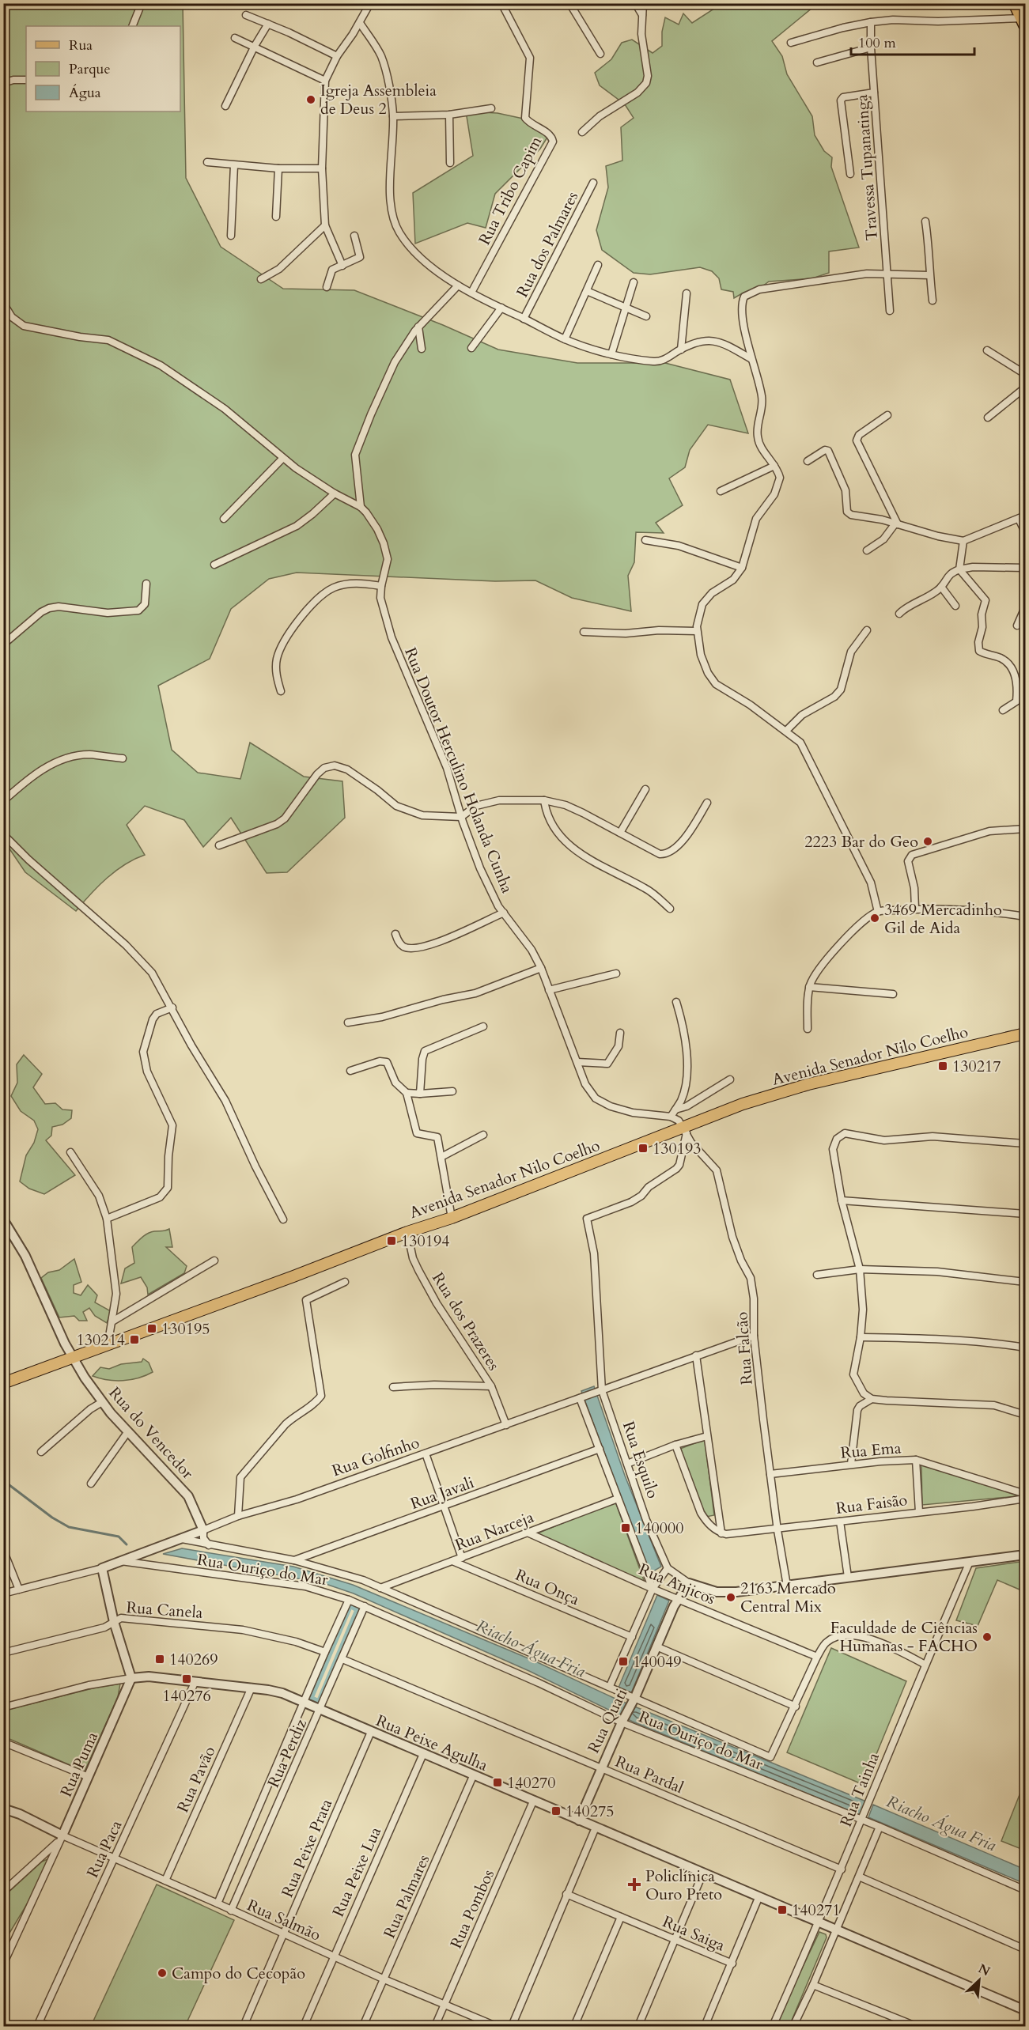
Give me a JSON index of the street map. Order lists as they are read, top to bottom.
{
  "streets": {
    "main road": ["Avenida Senador Nilo Coelho"],
    "street": [
      "Travessa Tupanatinga",
      "Rua Tribo Capim",
      "Rua dos Palmares",
      "Rua Doutor Herculino Holanda Cunha",
      "Rua dos Prazeres",
      "Rua Falcão",
      "Rua do Vencedor",
      "Rua Ema",
      "Rua Golfinho",
      "Rua Esquilo",
      "Rua Javali",
      "Rua Faisão",
      "Rua Narceja",
      "Rua Ouriço do Mar",
      "Rua Anjicos",
      "Rua Onça",
      "Rua Canela",
      "Rua Quati",
      "Rua Peixe Agulha",
      "Rua Perdiz",
      "Rua Puma",
      "Rua Pardal",
      "Rua Pavão",
      "Rua Tainha",
      "Rua Peixe Prata",
      "Rua Paca",
      "Rua Peixe Lua",
      "Rua Palmares",
      "Rua Pombos",
      "Rua Salmão",
      "Rua Saiga"
    ]
  },
  "crossings": [
    ["Avenida Senador Nilo Coelho", "Rua dos Prazeres"],
    ["Avenida Senador Nilo Coelho", "Rua Falcão"],
    ["Avenida Senador Nilo Coelho", "Rua do Vencedor"],
    ["Avenida Senador Nilo Coelho", "Rua Esquilo"],
    ["Rua dos Prazeres", "Rua Golfinho"],
    ["Rua Falcão", "Rua Ema"],
    ["Rua Falcão", "Rua Golfinho"],
    ["Rua Falcão", "Rua Esquilo"],
    ["Rua Falcão", "Rua Faisão"],
    ["Rua do Vencedor", "Rua Golfinho"],
    ["Rua do Vencedor", "Rua Ouriço do Mar"],
    ["Rua Golfinho", "Rua Esquilo"],
    ["Rua Golfinho", "Rua Ouriço do Mar"],
    ["Rua Esquilo", "Rua Quati"],
    ["Rua Javali", "Rua Ouriço do Mar"],
    ["Rua Narceja", "Rua Ouriço do Mar"],
    ["Rua Narceja", "Rua Anjicos"],
    ["Rua Narceja", "Rua Onça"],
    ["Rua Ouriço do Mar", "Rua Quati"],
    ["Rua Ouriço do Mar", "Rua Perdiz"],
    ["Rua Ouriço do Mar", "Rua Tainha"],
    ["Rua Anjicos", "Rua Quati"],
    ["Rua Onça", "Rua Quati"],
    ["Rua Canela", "Rua Perdiz"],
    ["Rua Quati", "Rua Peixe Agulha"],
    ["Rua Quati", "Rua Pardal"],
    ["Rua Peixe Agulha", "Rua Perdiz"],
    ["Rua Peixe Agulha", "Rua Puma"],
    ["Rua Peixe Agulha", "Rua Pavão"],
    ["Rua Peixe Agulha", "Rua Tainha"],
    ["Rua Peixe Agulha", "Rua Peixe Prata"],
    ["Rua Peixe Agulha", "Rua Paca"],
    ["Rua Peixe Agulha", "Rua Peixe Lua"],
    ["Rua Peixe Agulha", "Rua Palmares"],
    ["Rua Peixe Agulha", "Rua Pombos"],
    ["Rua Perdiz", "Rua Pardal"],
    ["Rua Perdiz", "Rua Salmão"],
    ["Rua Puma", "Rua Salmão"],
    ["Rua Pardal", "Rua Tainha"],
    ["Rua Pavão", "Rua Salmão"],
    ["Rua Peixe Prata", "Rua Salmão"],
    ["Rua Paca", "Rua Salmão"],
    ["Rua Peixe Lua", "Rua Salmão"],
    ["Rua Palmares", "Rua Salmão"],
    ["Rua Pombos", "Rua Salmão"]
  ],
  "water": ["Riacho Água Fria"],
  "places": {
    "other": [
      "Igreja Assembleia de Deus 2",
      "2223 Bar do Geo",
      "3469 Mercadinho Gil de Aida",
      "2163 Mercado Central Mix",
      "Faculdade de Ciências Humanas - FACHO",
      "Campo do Cecopão"
    ],
    "transit": [
      "130217",
      "130193",
      "130194",
      "130195",
      "130214",
      "140000",
      "140269",
      "140049",
      "140276",
      "140270",
      "140275",
      "140271"
    ],
    "health": ["Policlínica Ouro Preto"]
  },
  "legend": ["Rua", "Parque", "Água"],
  "scale_bar": "100 m",
  "north": "top right"
}
